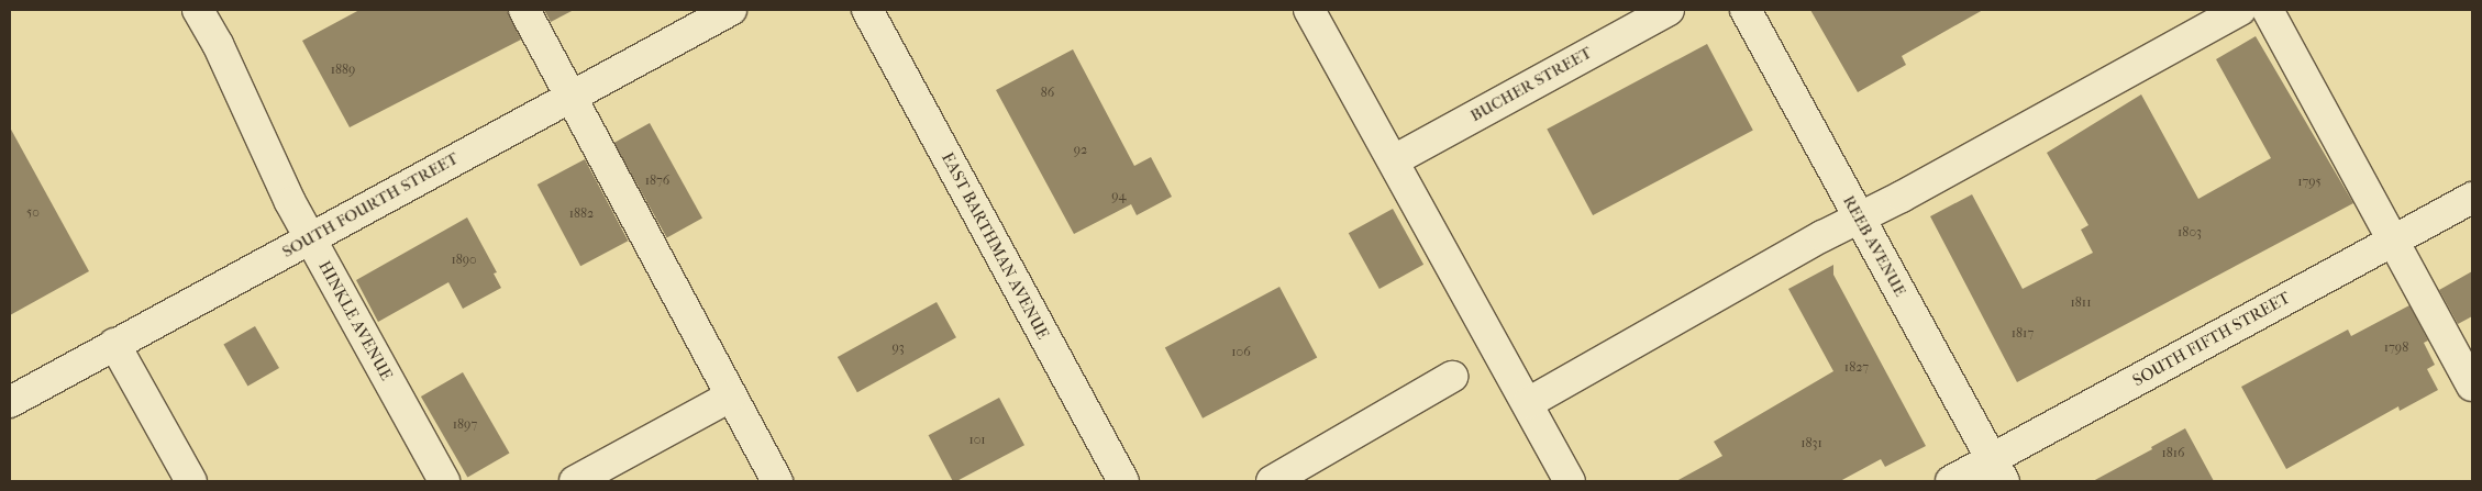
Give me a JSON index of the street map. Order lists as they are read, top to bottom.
{
  "streets": {
    "street": [
      "BUCHER STREET",
      "SOUTH FOURTH STREET",
      "EAST BARTHMAN AVENUE",
      "REEB AVENUE",
      "HINKLE AVENUE",
      "SOUTH FIFTH STREET"
    ]
  },
  "crossings": [
    ["SOUTH FOURTH STREET", "HINKLE AVENUE"],
    ["REEB AVENUE", "SOUTH FIFTH STREET"]
  ],
  "house_numbers": [
    "1889",
    "86",
    "92",
    "1876",
    "1795",
    "94",
    "50",
    "1882",
    "1803",
    "1890",
    "1811",
    "1817",
    "93",
    "1798",
    "106",
    "1827",
    "1897",
    "101",
    "1831",
    "1816"
  ]
}
